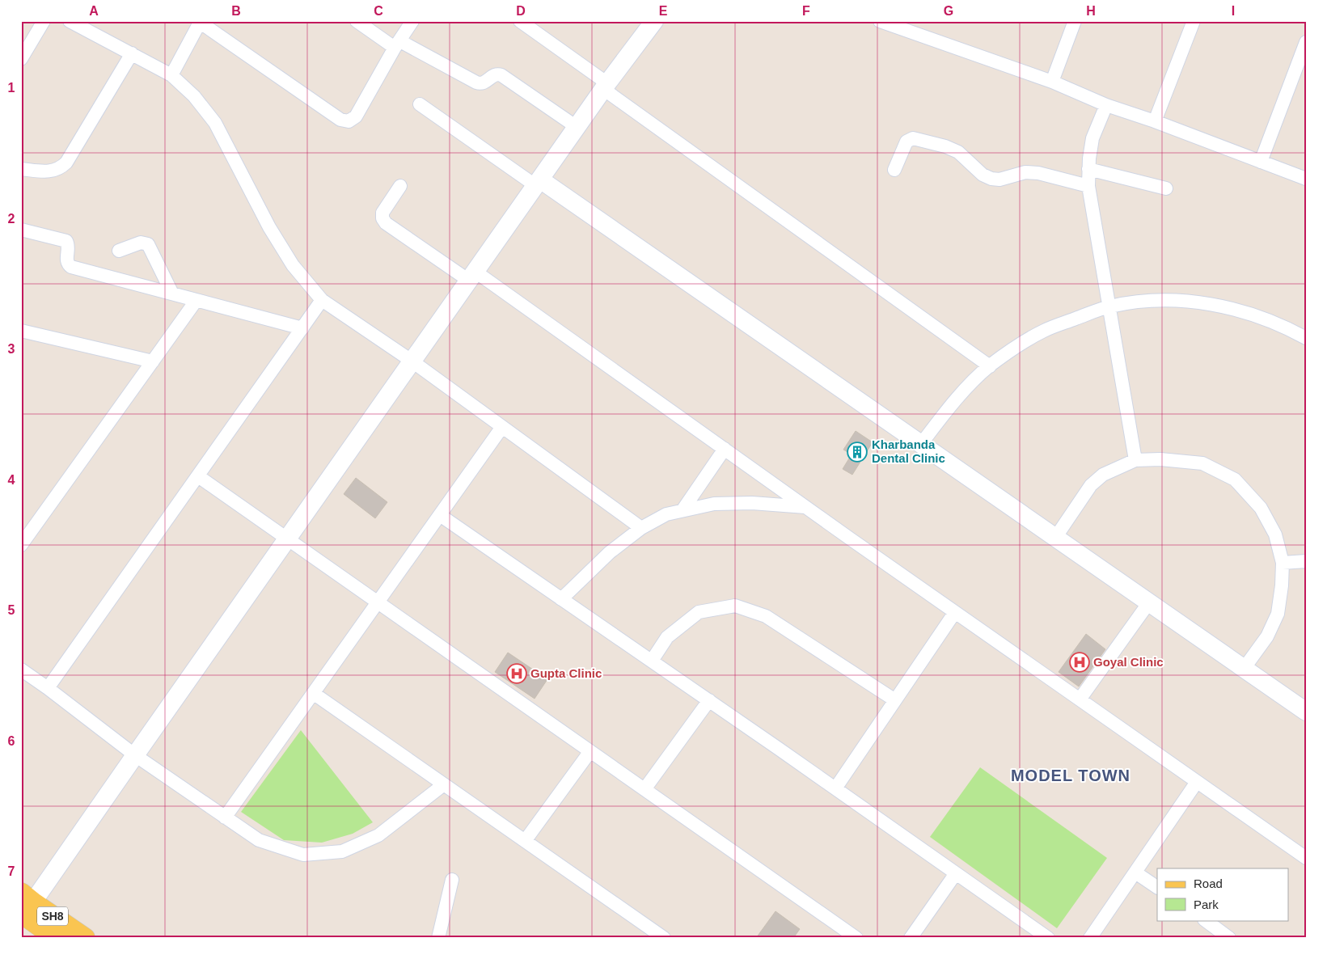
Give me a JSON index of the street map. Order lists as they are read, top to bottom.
{
  "streets": {
    "main road": ["SH8"]
  },
  "districts": ["MODEL TOWN"],
  "places": {
    "building": ["Kharbanda Dental Clinic"],
    "hospital": ["Goyal Clinic", "Gupta Clinic"]
  },
  "legend": ["Road", "Park"],
  "grid": {
    "columns": [
      "A",
      "B",
      "C",
      "D",
      "E",
      "F",
      "G",
      "H",
      "I"
    ],
    "rows": [
      "1",
      "2",
      "3",
      "4",
      "5",
      "6",
      "7"
    ]
  }
}
